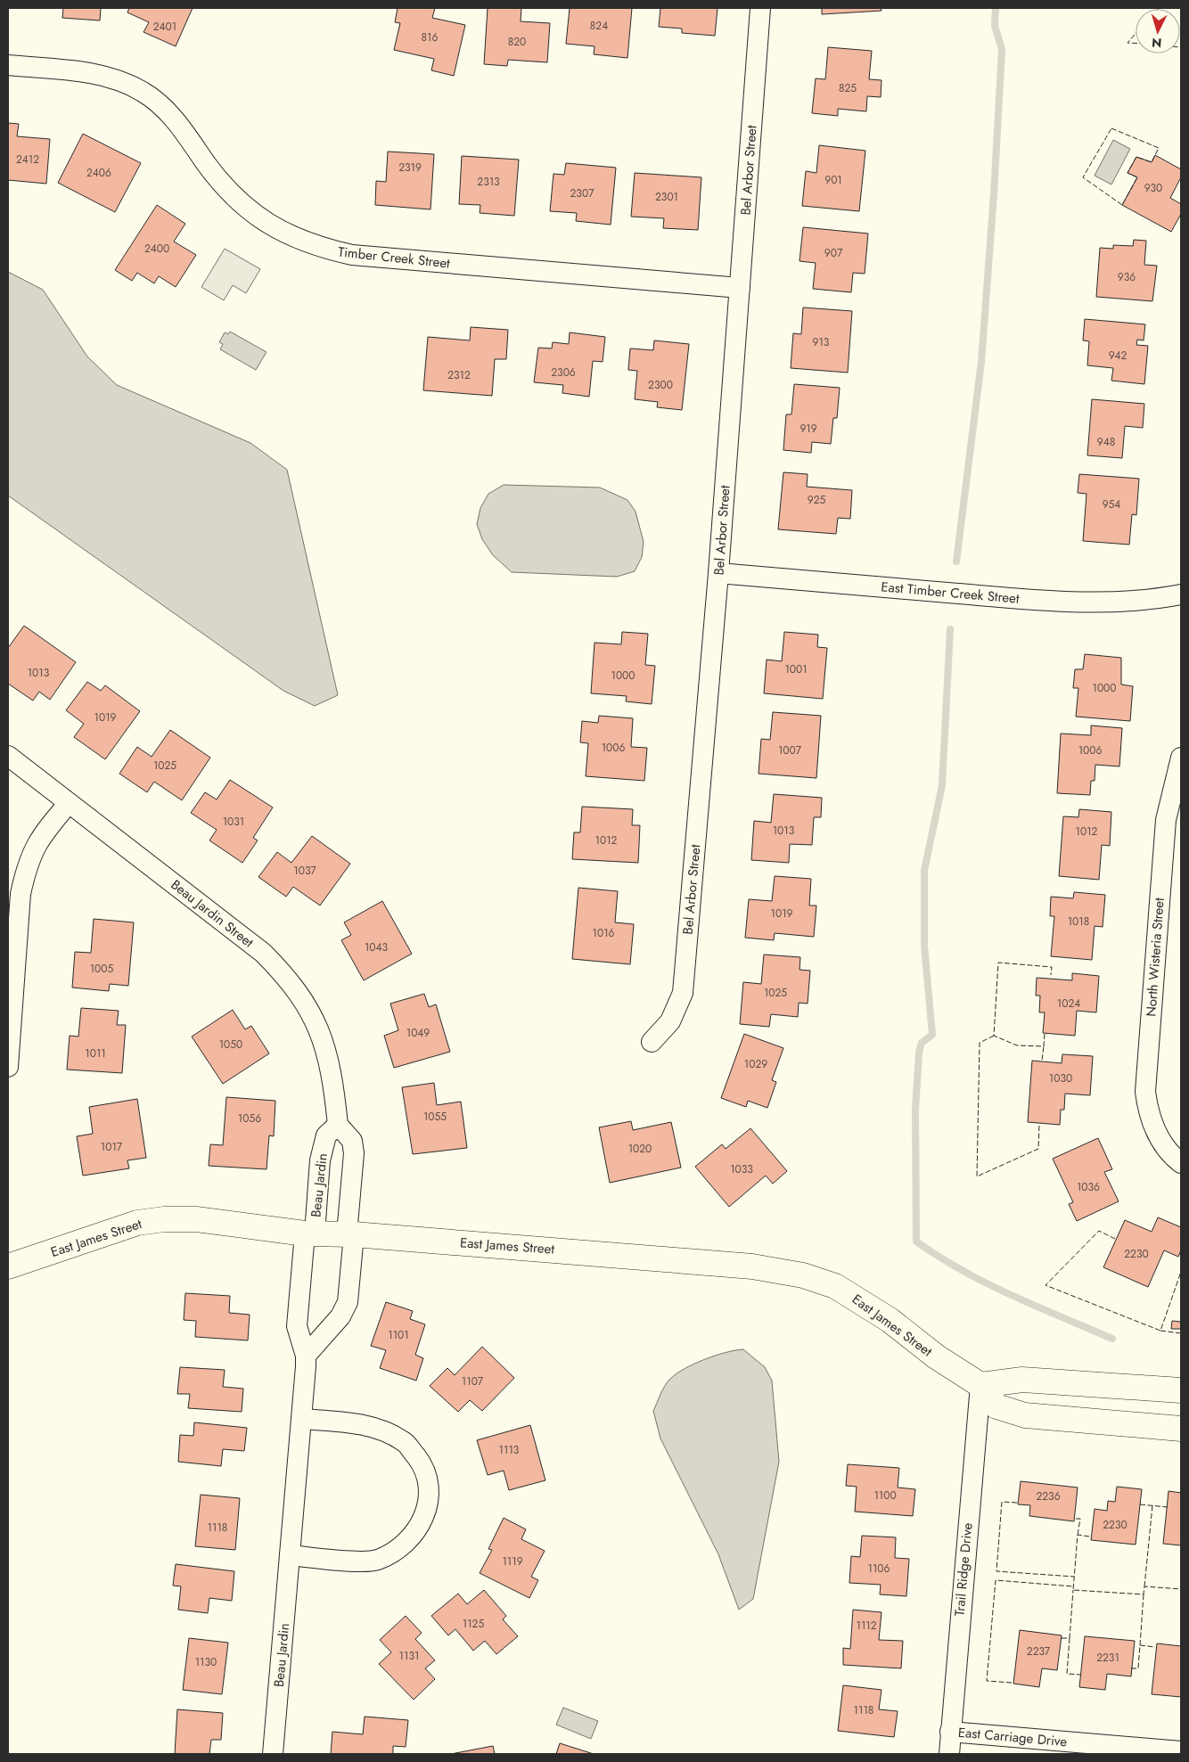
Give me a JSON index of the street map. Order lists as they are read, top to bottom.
{
  "streets": {
    "street": [
      "Bel Arbor Street",
      "Timber Creek Street",
      "East Timber Creek Street",
      "Beau Jardin Street",
      "North Wisteria Street",
      "Beau Jardin",
      "East James Street",
      "Trail Ridge Drive",
      "East Carriage Drive"
    ]
  },
  "crossings": [
    ["Bel Arbor Street", "Timber Creek Street"],
    ["Bel Arbor Street", "East Timber Creek Street"],
    ["Beau Jardin Street", "Beau Jardin"],
    ["Beau Jardin", "East James Street"],
    ["East James Street", "Trail Ridge Drive"],
    ["Trail Ridge Drive", "East Carriage Drive"]
  ],
  "house_numbers": [
    "824",
    "2401",
    "816",
    "820",
    "825",
    "2412",
    "2319",
    "2406",
    "901",
    "2313",
    "930",
    "2307",
    "2301",
    "2400",
    "907",
    "936",
    "913",
    "942",
    "2306",
    "2312",
    "2300",
    "919",
    "948",
    "925",
    "954",
    "1001",
    "1013",
    "1000",
    "1000",
    "1019",
    "1006",
    "1007",
    "1006",
    "1025",
    "1031",
    "1013",
    "1012",
    "1012",
    "1037",
    "1019",
    "1018",
    "1016",
    "1043",
    "1005",
    "1025",
    "1024",
    "1049",
    "1050",
    "1011",
    "1029",
    "1030",
    "1055",
    "1056",
    "1017",
    "1020",
    "1033",
    "1036",
    "2230",
    "1101",
    "1107",
    "1113",
    "1100",
    "2236",
    "2230",
    "1118",
    "1119",
    "1106",
    "1125",
    "1112",
    "2237",
    "1131",
    "2231",
    "1130",
    "1118"
  ],
  "north": "bottom"
}
